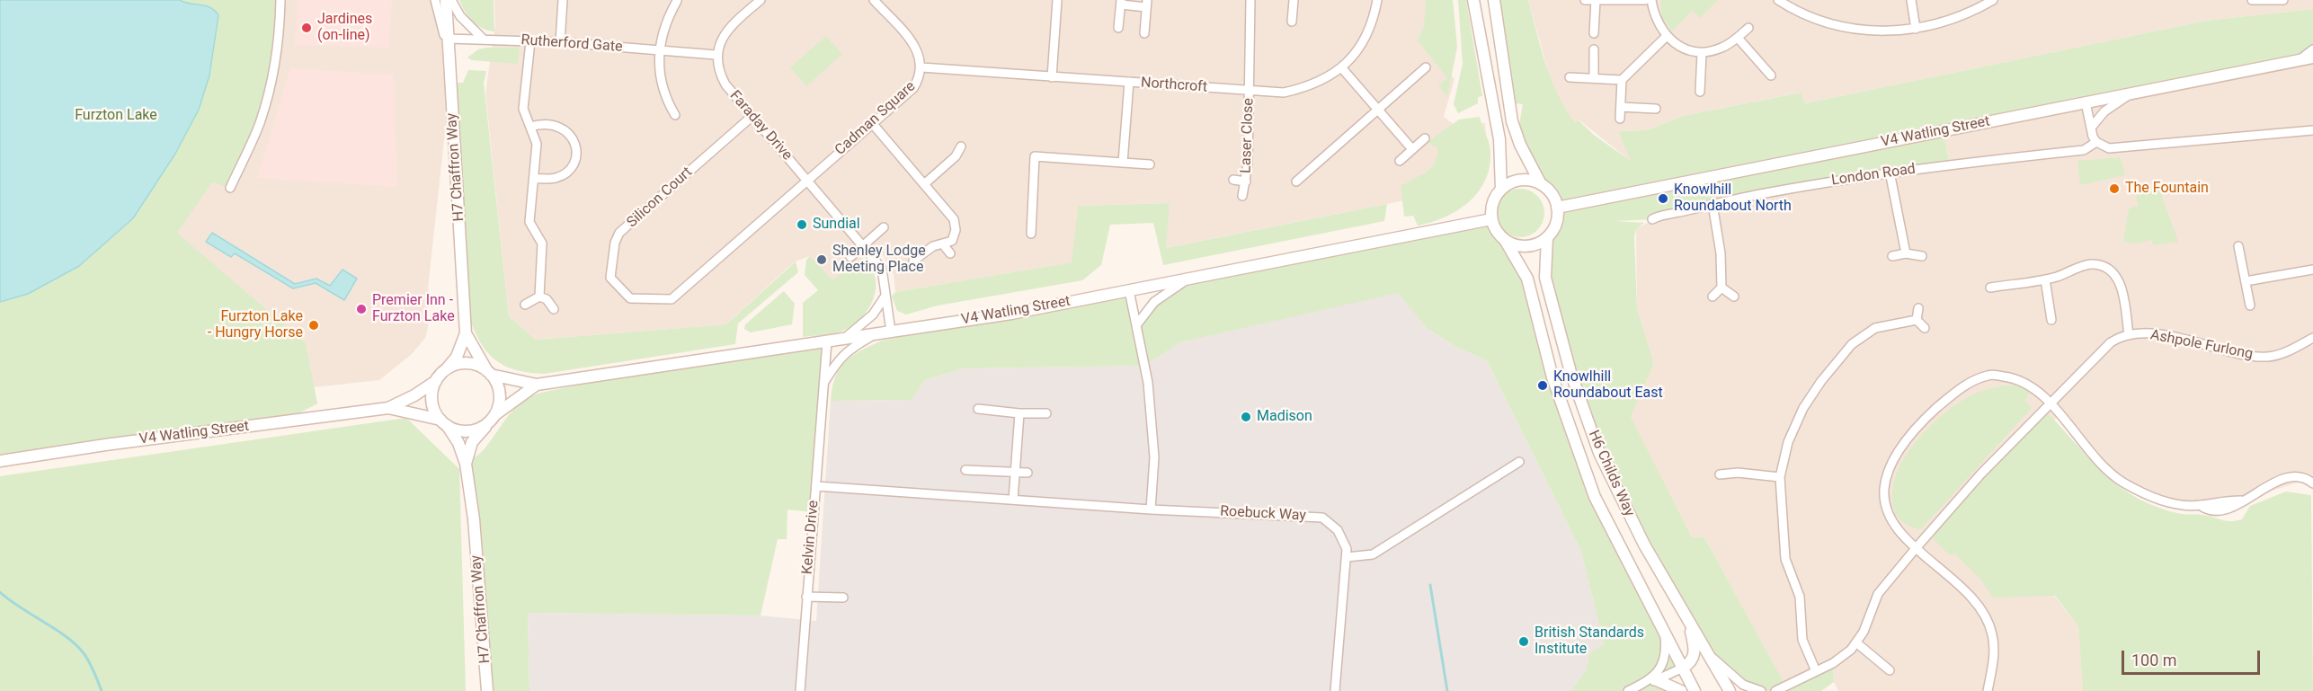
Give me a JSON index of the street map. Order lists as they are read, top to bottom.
{
  "streets": {
    "street": [
      "Rutherford Gate",
      "Northcroft",
      "Cadman Square",
      "Faraday Drive",
      "V4 Watling Street",
      "Laser Close",
      "H7 Chaffron Way",
      "London Road",
      "Silicon Court",
      "Ashpole Furlong",
      "H6 Childs Way",
      "Roebuck Way",
      "Kelvin Drive"
    ]
  },
  "crossings": [
    ["Rutherford Gate", "Faraday Drive"],
    ["Rutherford Gate", "H7 Chaffron Way"],
    ["Northcroft", "Cadman Square"],
    ["Northcroft", "Laser Close"],
    ["Cadman Square", "Faraday Drive"],
    ["Cadman Square", "Silicon Court"],
    ["Faraday Drive", "V4 Watling Street"],
    ["Faraday Drive", "Silicon Court"],
    ["V4 Watling Street", "H7 Chaffron Way"],
    ["V4 Watling Street", "H6 Childs Way"],
    ["V4 Watling Street", "Kelvin Drive"],
    ["Roebuck Way", "Kelvin Drive"]
  ],
  "parks": ["Furzton Lake"],
  "places": [
    "Jardines (on-line)",
    "The Fountain",
    "Knowlhill Roundabout North",
    "Sundial",
    "Shenley Lodge Meeting Place",
    "Premier Inn - Furzton Lake",
    "Furzton Lake - Hungry Horse",
    "Knowlhill Roundabout East",
    "Madison",
    "British Standards Institute"
  ],
  "scale_bar": "100 m"
}
